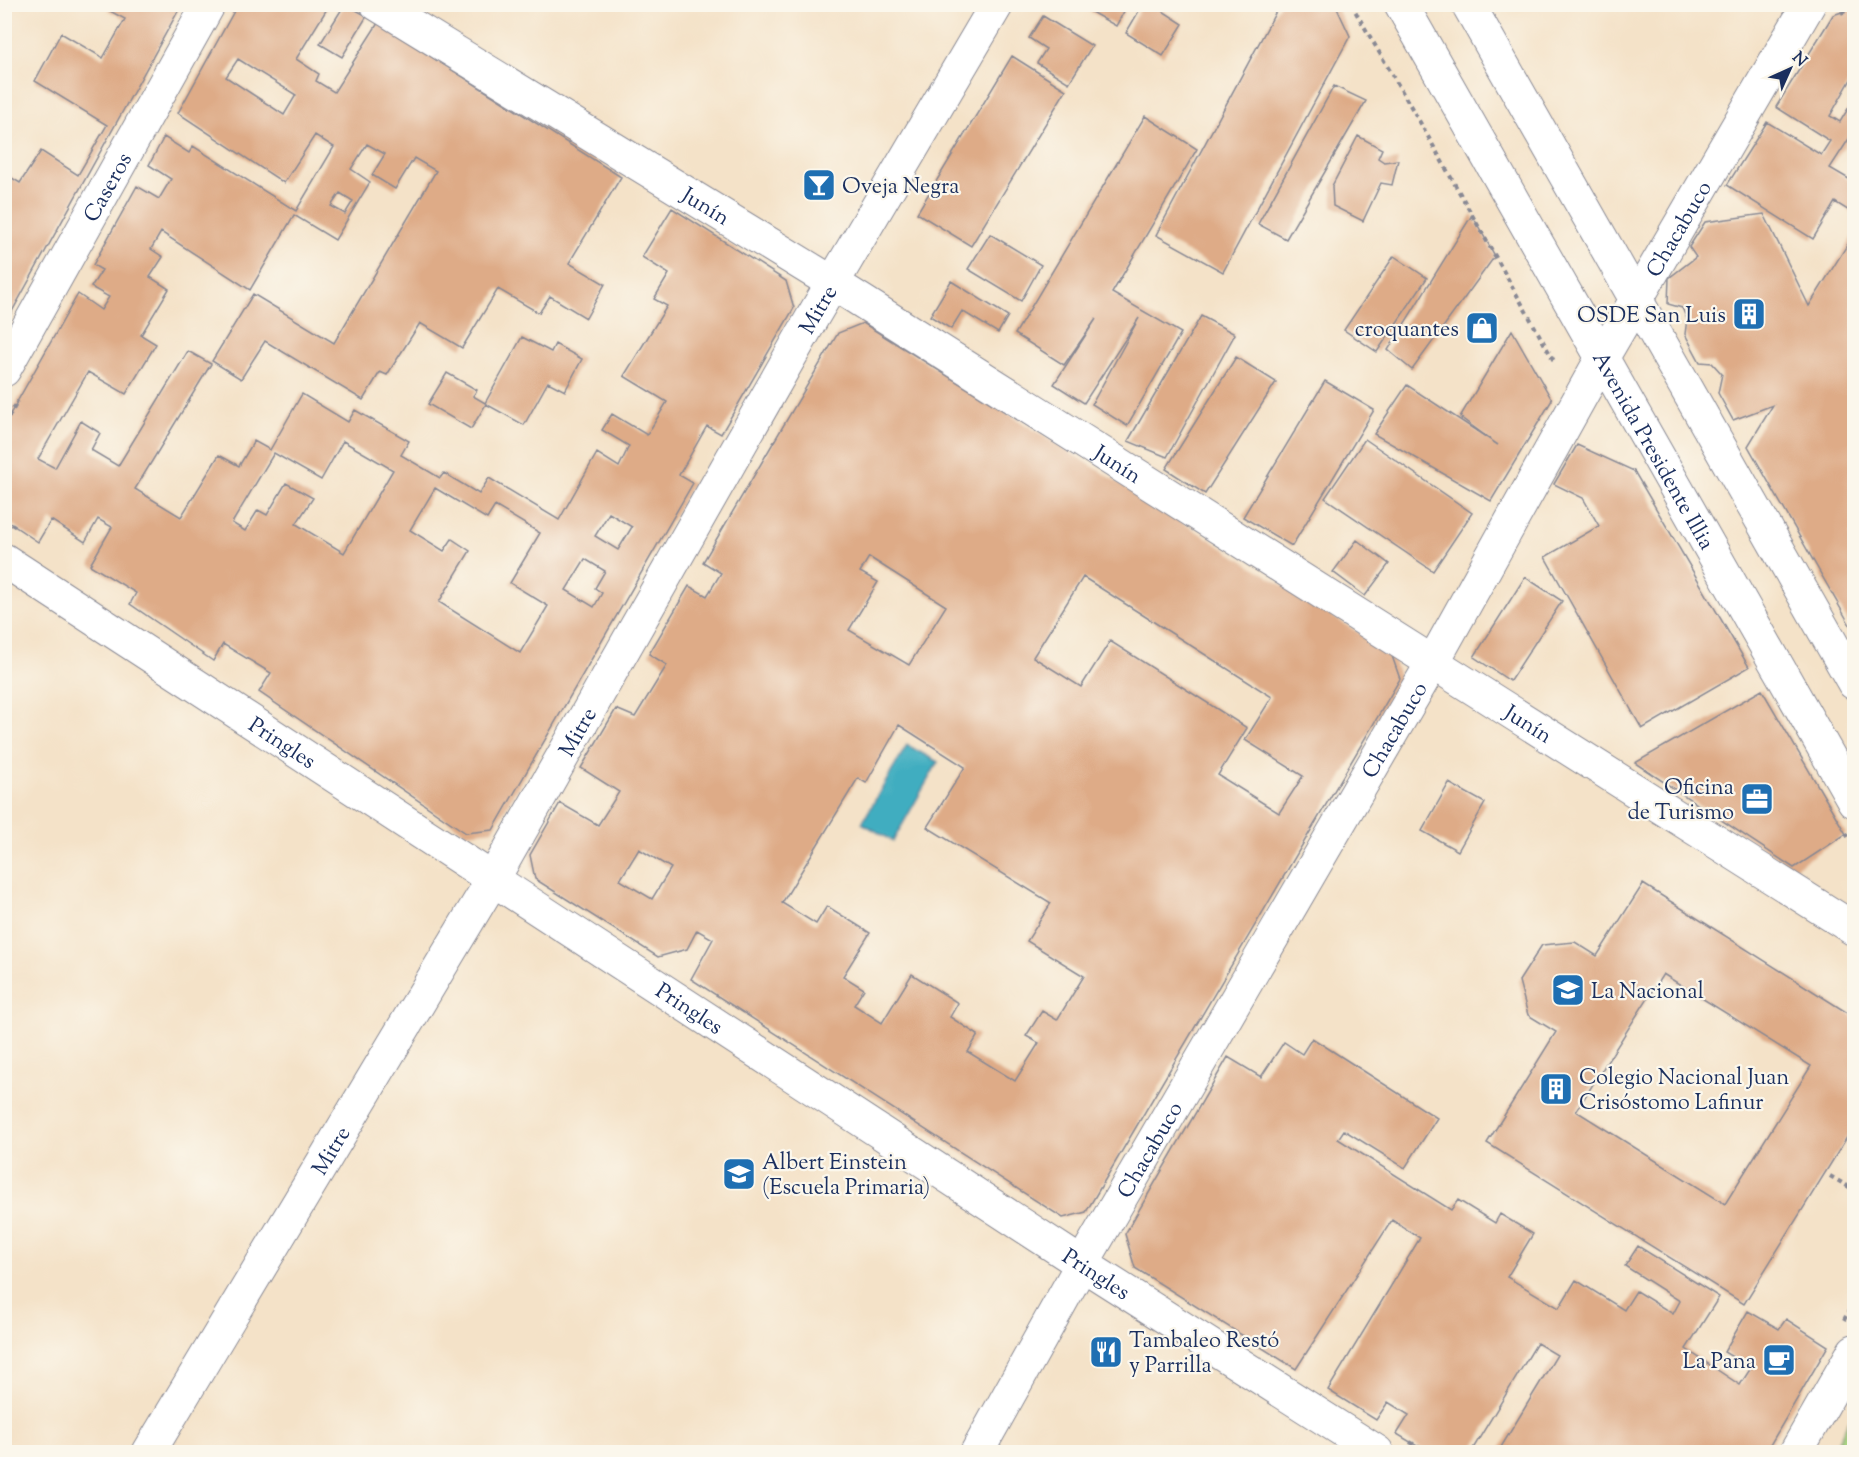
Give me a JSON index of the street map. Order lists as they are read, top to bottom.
{
  "streets": {
    "street": [
      "Caseros",
      "Junín",
      "Chacabuco",
      "Mitre",
      "Avenida Presidente Illia",
      "Pringles"
    ]
  },
  "crossings": [
    ["Junín", "Chacabuco"],
    ["Junín", "Mitre"],
    ["Chacabuco", "Avenida Presidente Illia"],
    ["Chacabuco", "Pringles"],
    ["Mitre", "Pringles"]
  ],
  "places": {
    "bar": ["Oveja Negra"],
    "building": ["OSDE San Luis", "Colegio Nacional Juan Crisóstomo Lafinur"],
    "shop": ["croquantes"],
    "office": ["Oficina de Turismo"],
    "school or university": ["La Nacional", "Albert Einstein (Escuela Primaria)"],
    "restaurant": ["Tambaleo Restó y Parrilla"],
    "cafe": ["La Pana"]
  },
  "north": "top right"
}
